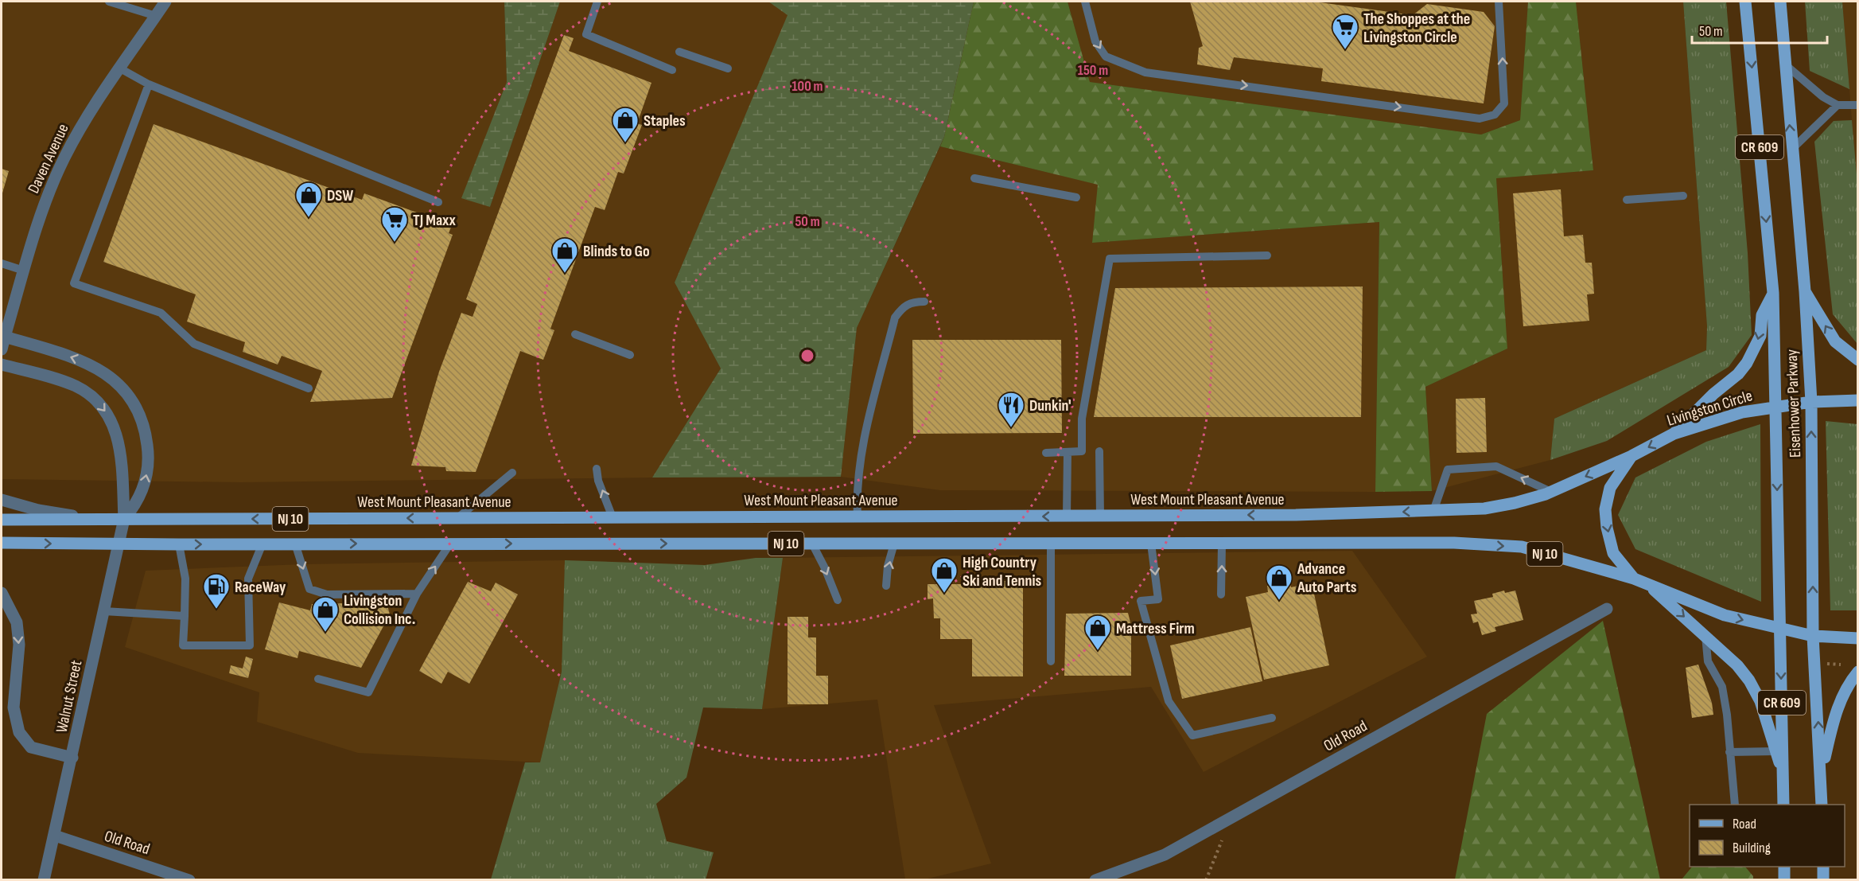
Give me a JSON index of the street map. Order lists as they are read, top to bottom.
{
  "streets": {
    "main road": [
      "CR 609",
      "Eisenhower Parkway",
      "Livingston Circle",
      "West Mount Pleasant Avenue",
      "NJ 10"
    ],
    "street": ["Daven Avenue", "Walnut Street", "Old Road"]
  },
  "crossings": [
    ["Daven Avenue", "Walnut Street"],
    ["Eisenhower Parkway", "Livingston Circle"],
    ["Eisenhower Parkway", "NJ 10"],
    ["Livingston Circle", "West Mount Pleasant Avenue"],
    ["West Mount Pleasant Avenue", "Walnut Street"],
    ["NJ 10", "Walnut Street"],
    ["Walnut Street", "Old Road"]
  ],
  "places": {
    "supermarket": ["The Shoppes at the Livingston Circle", "TJ Maxx"],
    "shop": [
      "Staples",
      "DSW",
      "Blinds to Go",
      "High Country Ski and Tennis",
      "Advance Auto Parts",
      "Livingston Collision Inc.",
      "Mattress Firm"
    ],
    "restaurant": ["Dunkin'"],
    "fuel station": ["RaceWay"]
  },
  "legend": ["Road", "Building"],
  "scale_bar": "50 m",
  "rings": ["150 m", "100 m", "50 m"]
}
